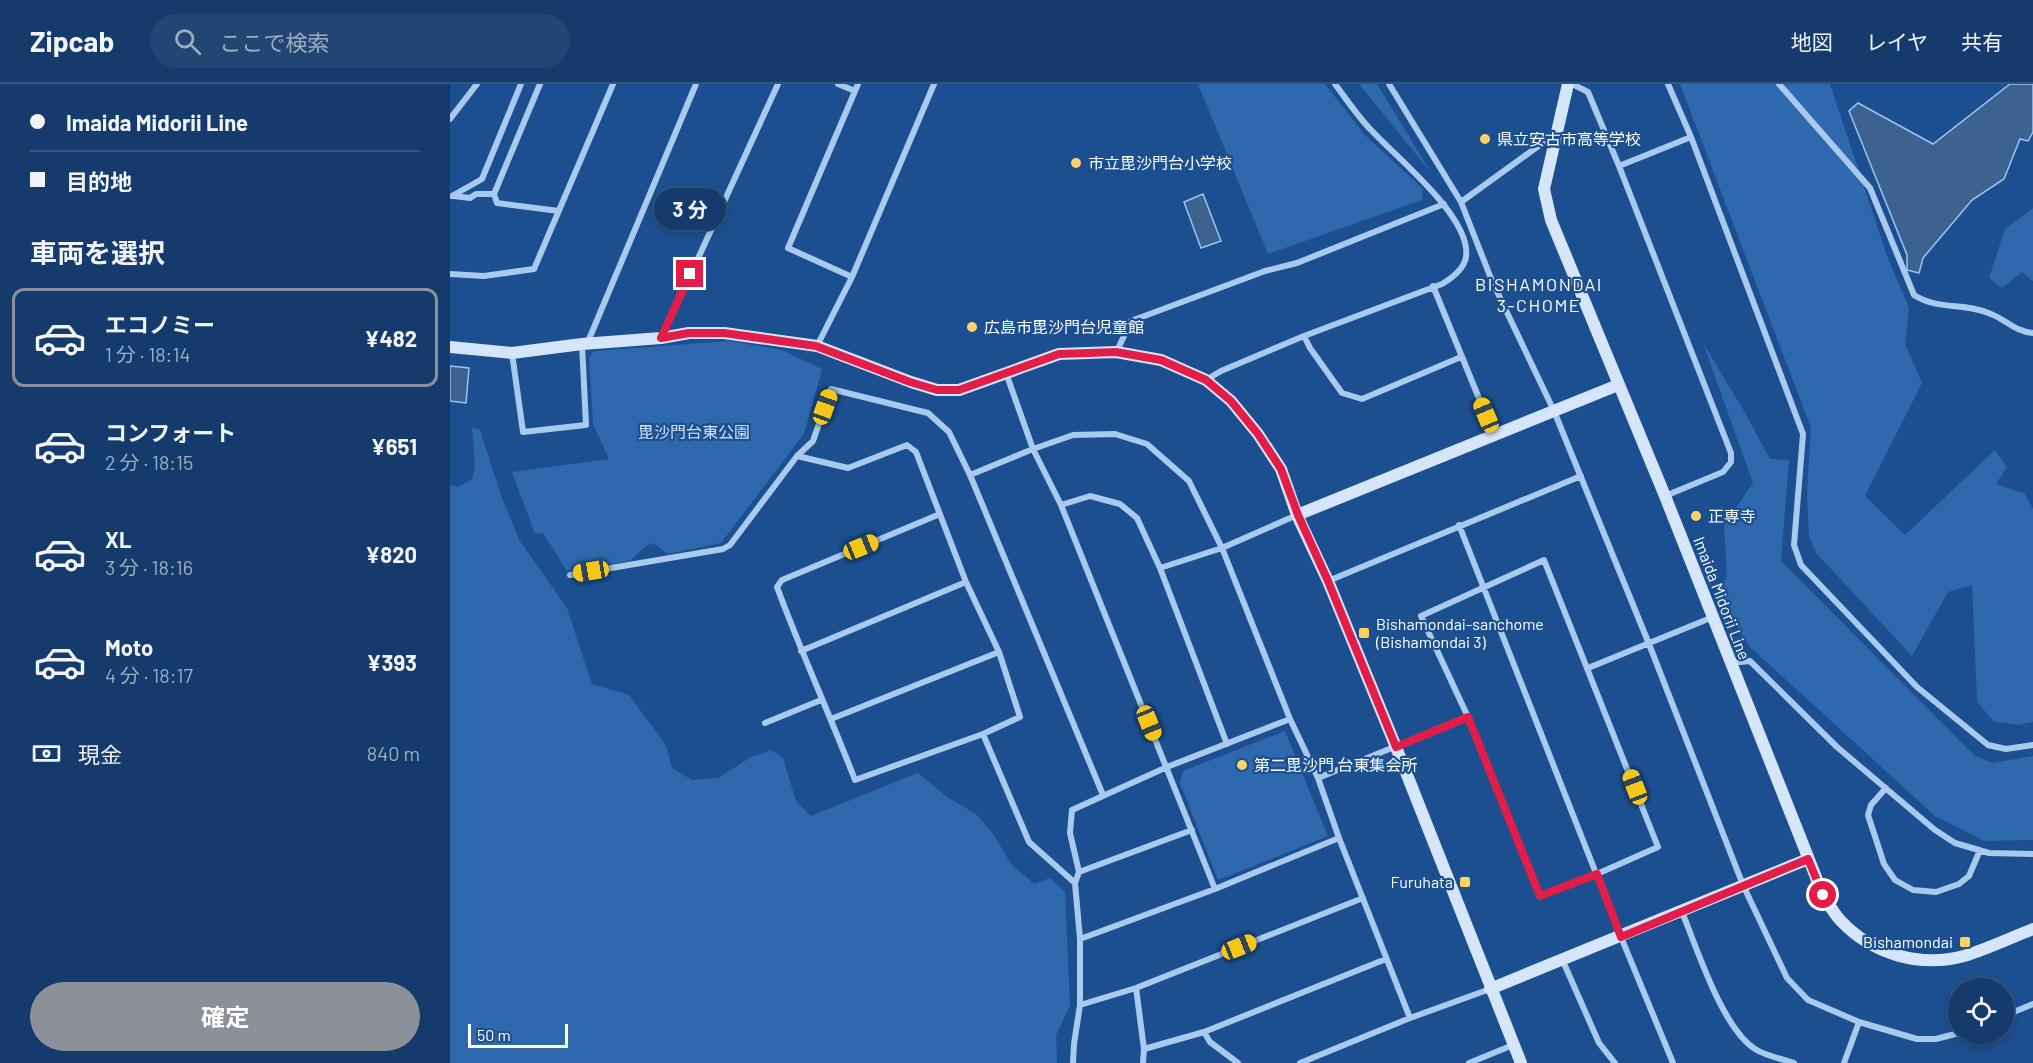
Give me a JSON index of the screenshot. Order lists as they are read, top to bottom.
{
  "streets": {
    "street": ["Imaida Midorii Line"]
  },
  "districts": ["BISHAMONDAI 3-CHOME"],
  "parks": ["毘沙門台東公園"],
  "places": {
    "other": [
      "県立安古市高等学校",
      "市立毘沙門台小学校",
      "広島市毘沙門台児童館",
      "正専寺",
      "第二毘沙門 台東集会所"
    ],
    "transit": ["Bishamondai-sanchome (Bishamondai 3)", "Furuhata", "Bishamondai"]
  },
  "scale_bar": "50 m",
  "page": {
    "header": "Zipcab",
    "search": "ここで検索",
    "nav": ["地図", "レイヤ", "共有"],
    "banner": ["Imaida Midorii Line", "目的地"],
    "bubble": "3 分",
    "heading": "車両を選択",
    "list": [
      {
        "name": "エコノミー",
        "note": "1 分 · 18:14",
        "value": "¥482"
      },
      {
        "name": "コンフォート",
        "note": "2 分 · 18:15",
        "value": "¥651"
      },
      {
        "name": "XL",
        "note": "3 分 · 18:16",
        "value": "¥820"
      },
      {
        "name": "Moto",
        "note": "4 分 · 18:17",
        "value": "¥393"
      }
    ],
    "pay": ["現金", "840 m"],
    "buttons": "確定",
    "scale": "50 m"
  }
}
